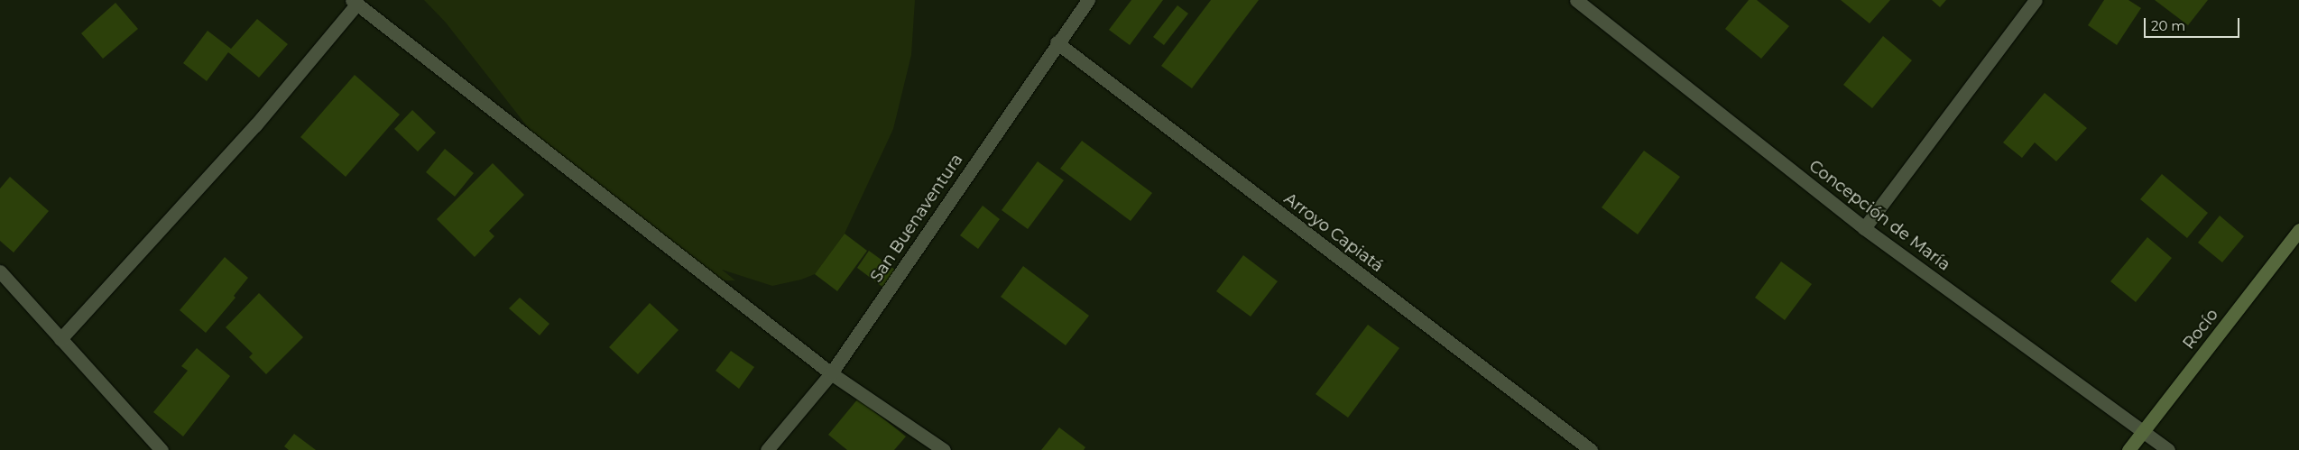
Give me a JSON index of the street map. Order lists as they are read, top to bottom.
{
  "streets": {
    "main road": ["Rocío"],
    "street": ["Concepción de María", "San Buenaventura", "Arroyo Capiatá"]
  },
  "crossings": [
    ["Concepción de María", "Rocío"],
    ["San Buenaventura", "Arroyo Capiatá"]
  ],
  "scale_bar": "20 m"
}
